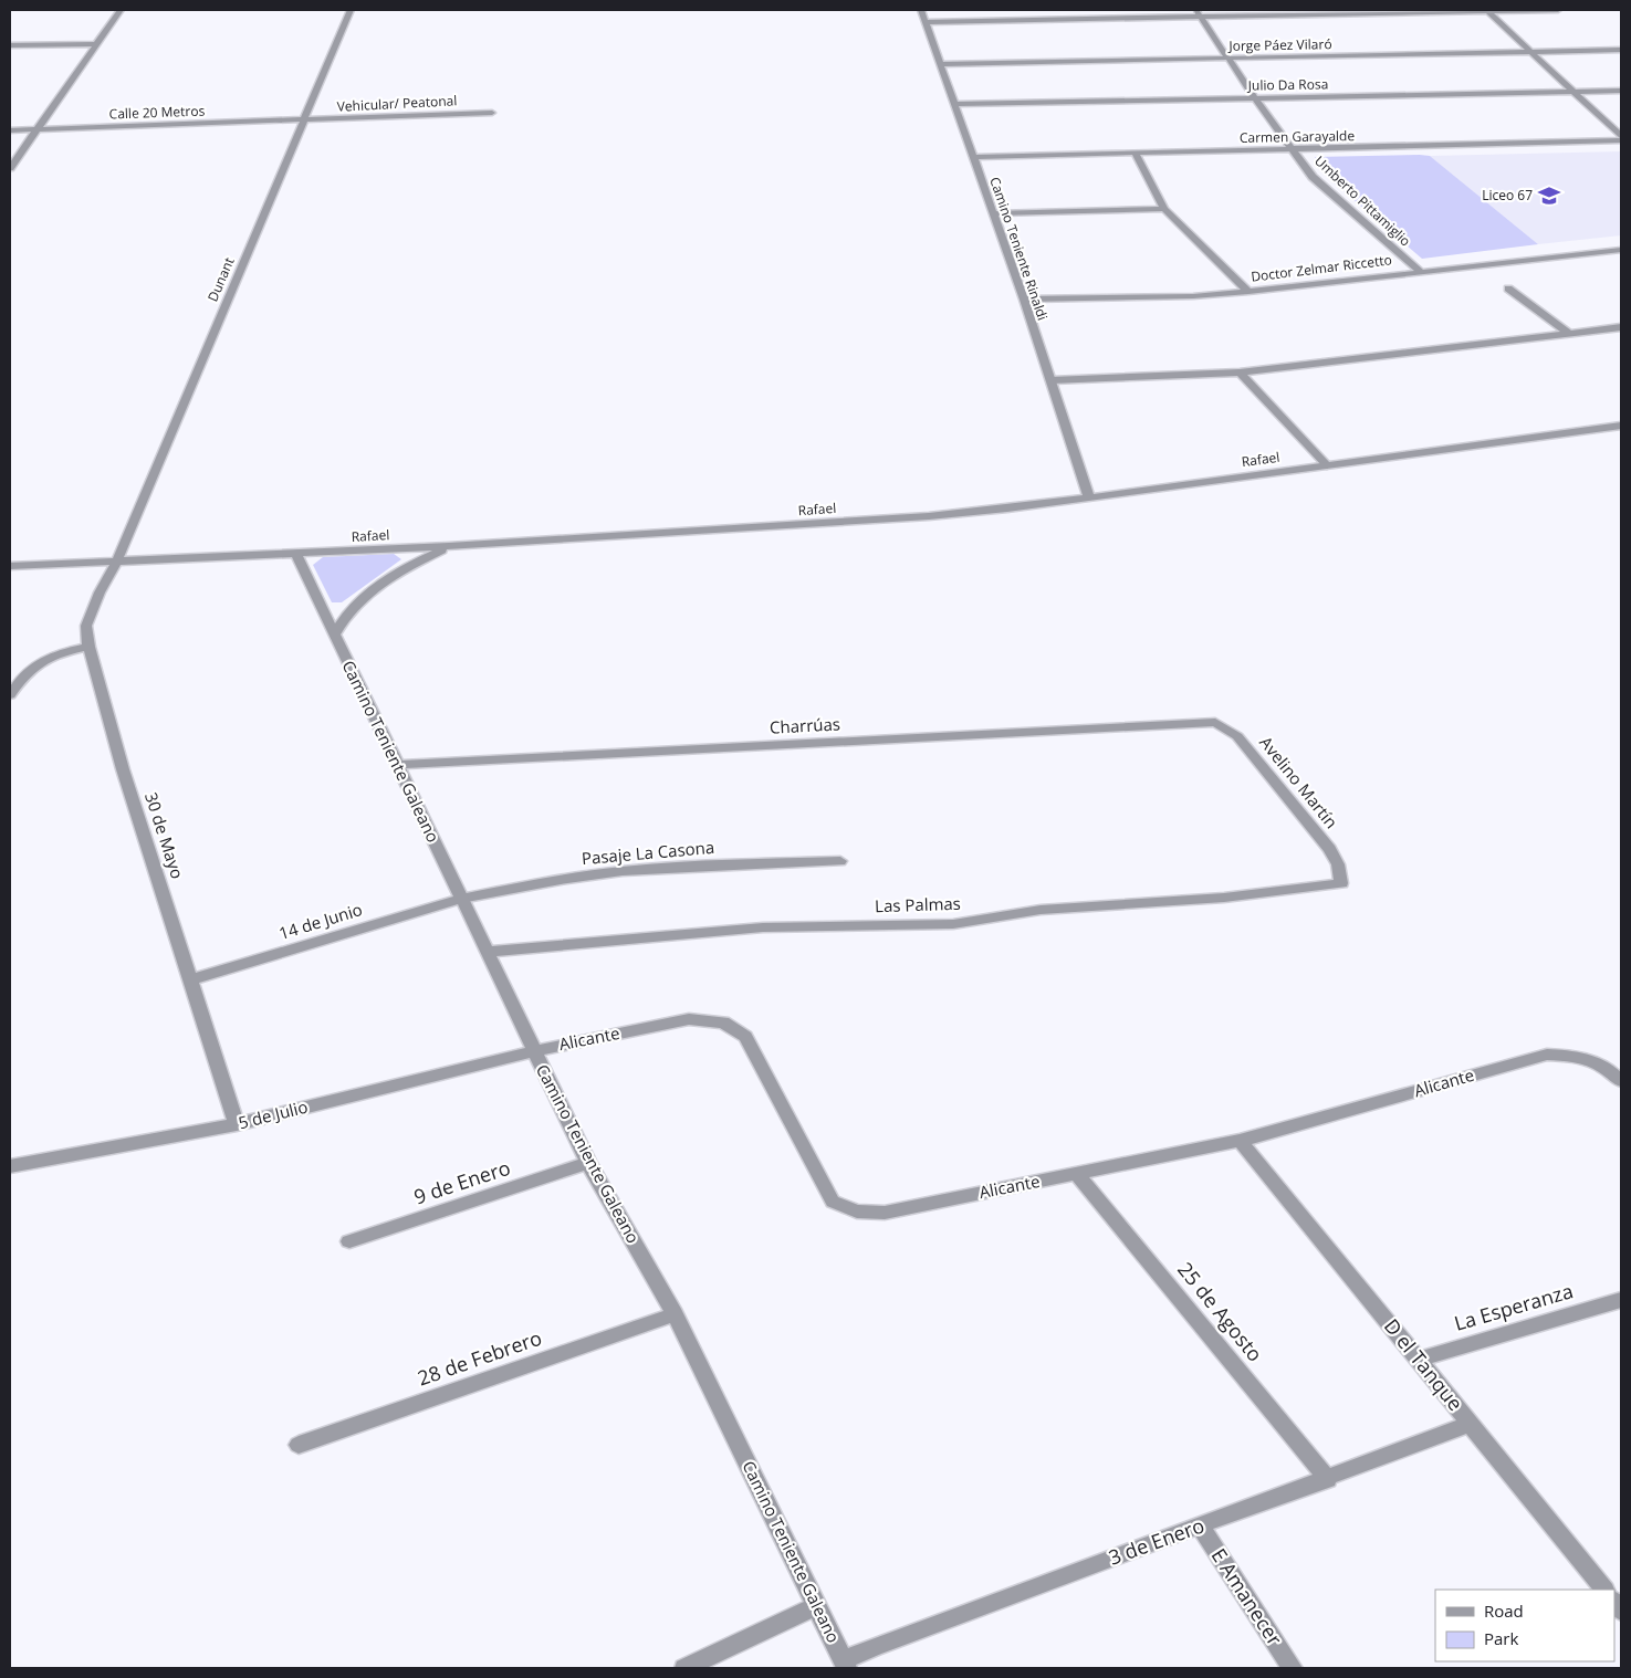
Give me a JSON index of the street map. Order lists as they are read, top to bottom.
{
  "streets": {
    "street": [
      "Jorge Páez Vilaró",
      "Julio Da Rosa",
      "Vehicular/ Peatonal",
      "Calle 20 Metros",
      "Carmen Garayalde",
      "Umberto Pittamiglio",
      "Camino Teniente Rinaldi",
      "Doctor Zelmar Riccetto",
      "Dunant",
      "Rafael",
      "Charrúas",
      "Camino Teniente Galeano",
      "Avelino Martín",
      "30 de Mayo",
      "Pasaje La Casona",
      "Las Palmas",
      "14 de Junio",
      "Alicante",
      "5 de Julio",
      "9 de Enero",
      "La Esperanza",
      "25 de Agosto",
      "28 de Febrero",
      "D el Tanque",
      "3 de Enero",
      "E Amanecer"
    ]
  },
  "crossings": [
    ["Jorge Páez Vilaró", "Umberto Pittamiglio"],
    ["Jorge Páez Vilaró", "Camino Teniente Rinaldi"],
    ["Julio Da Rosa", "Umberto Pittamiglio"],
    ["Julio Da Rosa", "Camino Teniente Rinaldi"],
    ["Vehicular/ Peatonal", "Calle 20 Metros"],
    ["Vehicular/ Peatonal", "Dunant"],
    ["Calle 20 Metros", "Dunant"],
    ["Carmen Garayalde", "Umberto Pittamiglio"],
    ["Carmen Garayalde", "Camino Teniente Rinaldi"],
    ["Umberto Pittamiglio", "Doctor Zelmar Riccetto"],
    ["Camino Teniente Rinaldi", "Doctor Zelmar Riccetto"],
    ["Camino Teniente Rinaldi", "Rafael"],
    ["Dunant", "Rafael"],
    ["Dunant", "30 de Mayo"],
    ["Rafael", "Camino Teniente Galeano"],
    ["Rafael", "30 de Mayo"],
    ["Charrúas", "Camino Teniente Galeano"],
    ["Charrúas", "Avelino Martín"],
    ["Camino Teniente Galeano", "Pasaje La Casona"],
    ["Camino Teniente Galeano", "Las Palmas"],
    ["Camino Teniente Galeano", "14 de Junio"],
    ["Camino Teniente Galeano", "Alicante"],
    ["Camino Teniente Galeano", "5 de Julio"],
    ["Camino Teniente Galeano", "9 de Enero"],
    ["Camino Teniente Galeano", "28 de Febrero"],
    ["Camino Teniente Galeano", "3 de Enero"],
    ["Avelino Martín", "Las Palmas"],
    ["30 de Mayo", "14 de Junio"],
    ["30 de Mayo", "5 de Julio"],
    ["Pasaje La Casona", "14 de Junio"],
    ["Alicante", "5 de Julio"],
    ["Alicante", "25 de Agosto"],
    ["Alicante", "D el Tanque"],
    ["La Esperanza", "D el Tanque"],
    ["25 de Agosto", "3 de Enero"],
    ["D el Tanque", "3 de Enero"],
    ["3 de Enero", "E Amanecer"]
  ],
  "places": {
    "school or university": ["Liceo 67"]
  },
  "legend": ["Road", "Park"]
}
